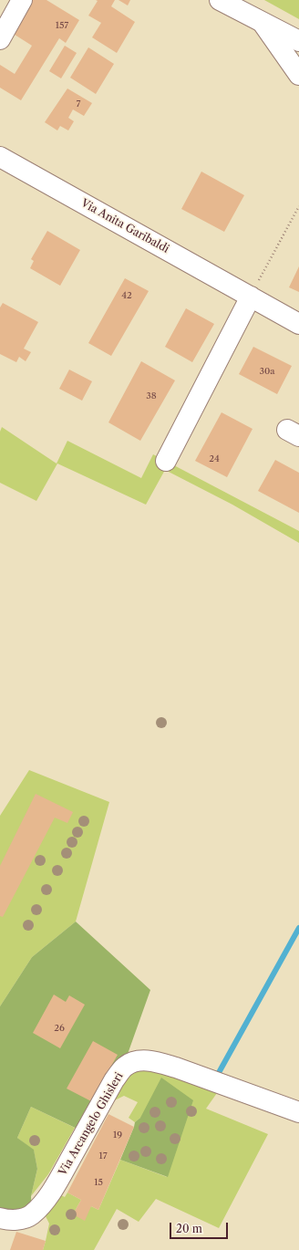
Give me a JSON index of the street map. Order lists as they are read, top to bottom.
{
  "streets": {
    "street": ["Via Anita Garibaldi", "Via Arcangelo Ghisleri"]
  },
  "house_numbers": [
    "157",
    "7",
    "42",
    "30a",
    "38",
    "24",
    "26",
    "19",
    "17",
    "15"
  ],
  "scale_bar": "20 m"
}
